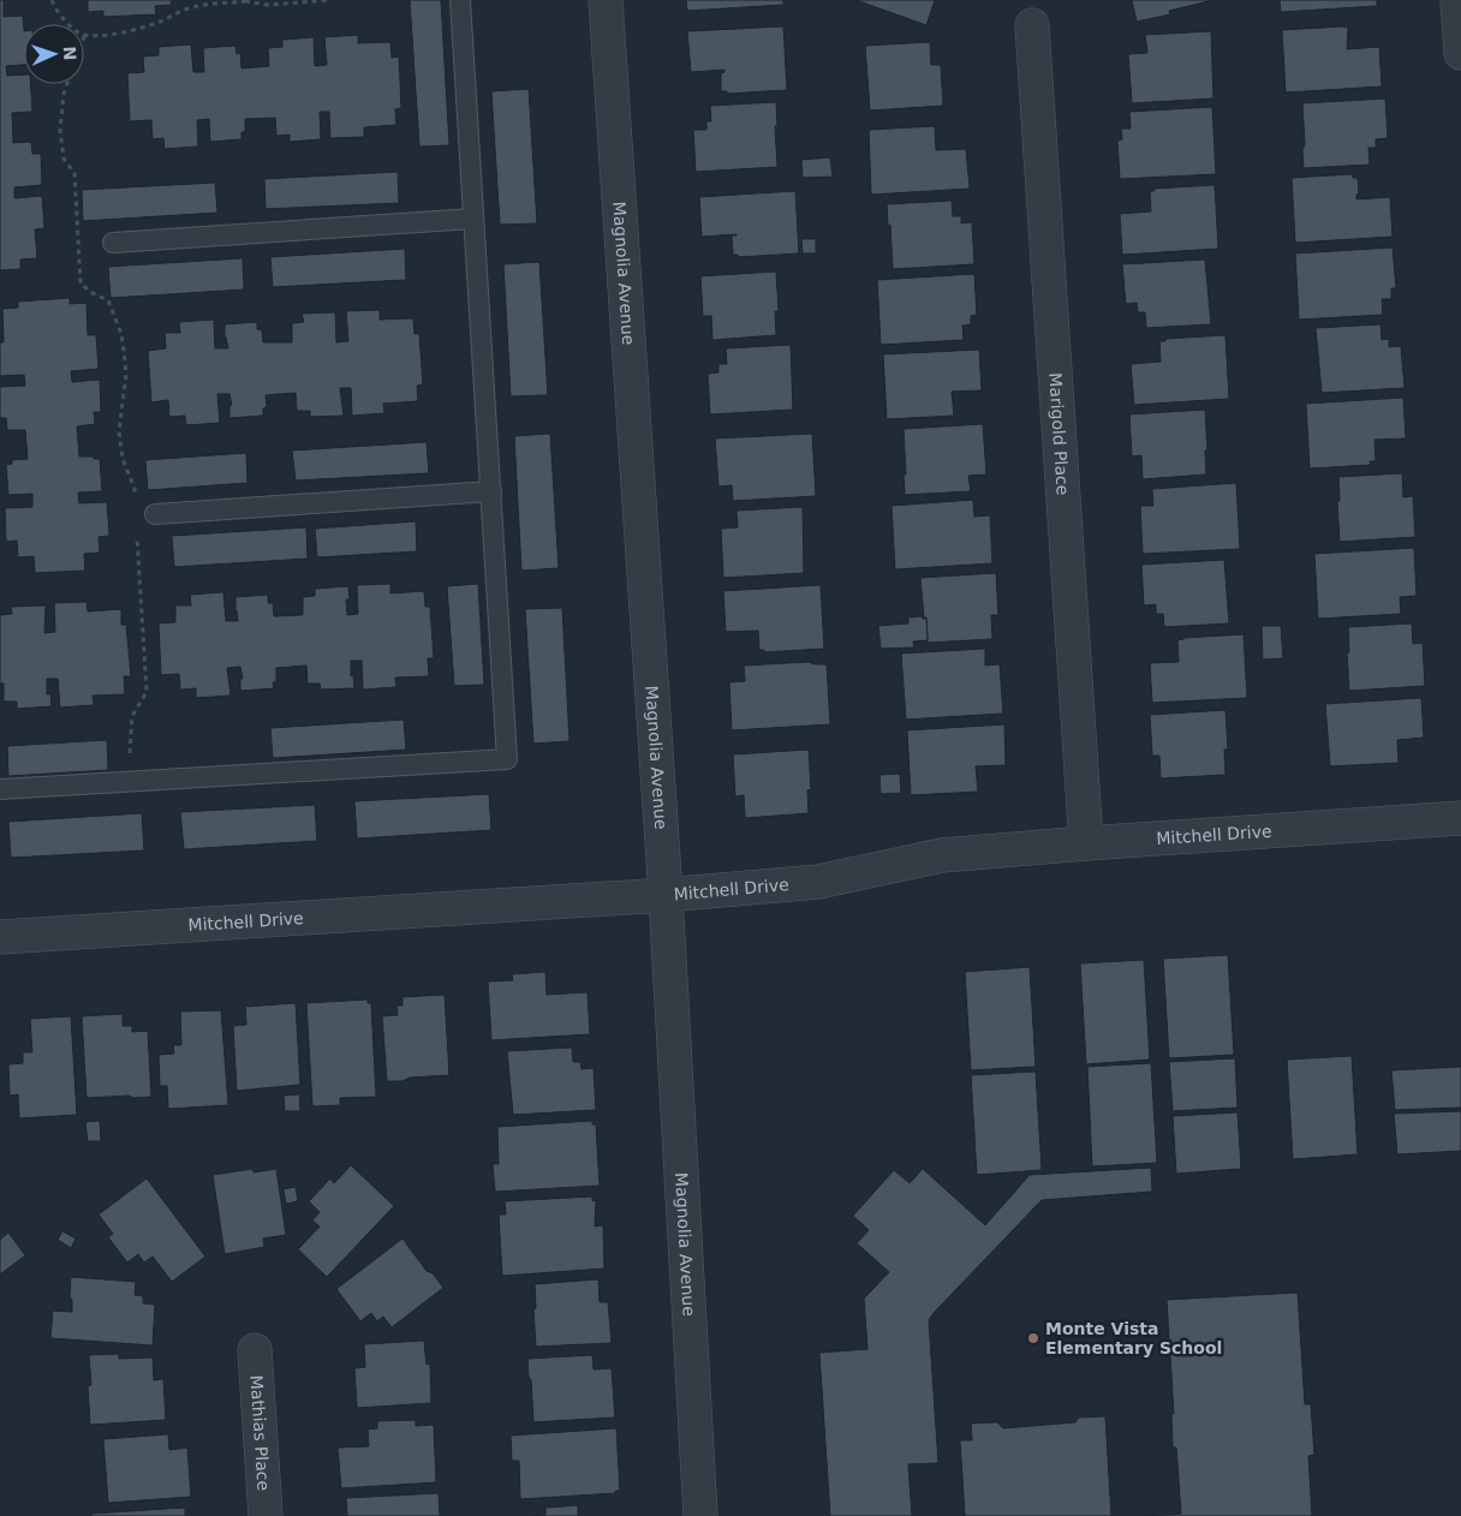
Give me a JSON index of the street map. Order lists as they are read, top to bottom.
{
  "streets": {
    "street": [
      "Magnolia Avenue",
      "Marigold Place",
      "Mitchell Drive",
      "Mathias Place"
    ]
  },
  "crossings": [
    ["Magnolia Avenue", "Mitchell Drive"],
    ["Marigold Place", "Mitchell Drive"]
  ],
  "places": ["Monte Vista Elementary School"],
  "north": "right"
}
